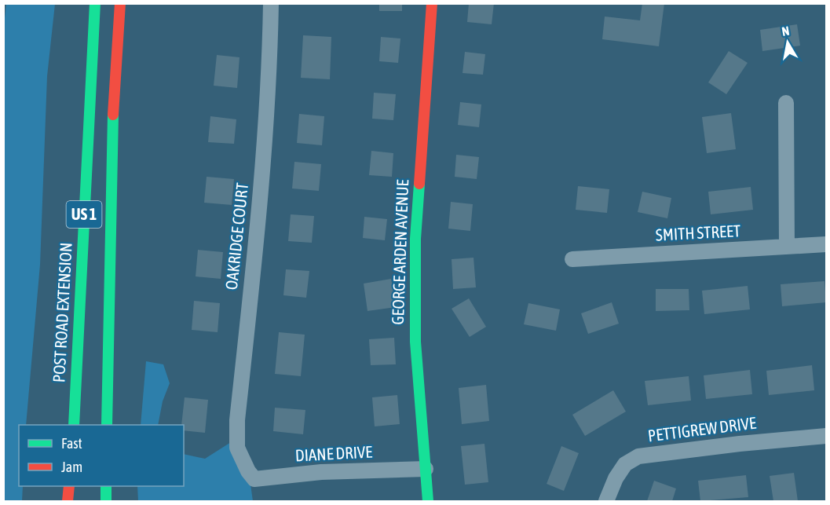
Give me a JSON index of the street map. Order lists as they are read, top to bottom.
{
  "streets": {
    "main road": ["US 1", "GEORGE ARDEN AVENUE", "POST ROAD EXTENSION"],
    "street": [
      "SMITH STREET",
      "OAKRIDGE COURT",
      "PETTIGREW DRIVE",
      "DIANE DRIVE"
    ]
  },
  "crossings": [
    ["OAKRIDGE COURT", "DIANE DRIVE"],
    ["GEORGE ARDEN AVENUE", "DIANE DRIVE"]
  ],
  "legend": ["Fast", "Jam"],
  "north": "top"
}
